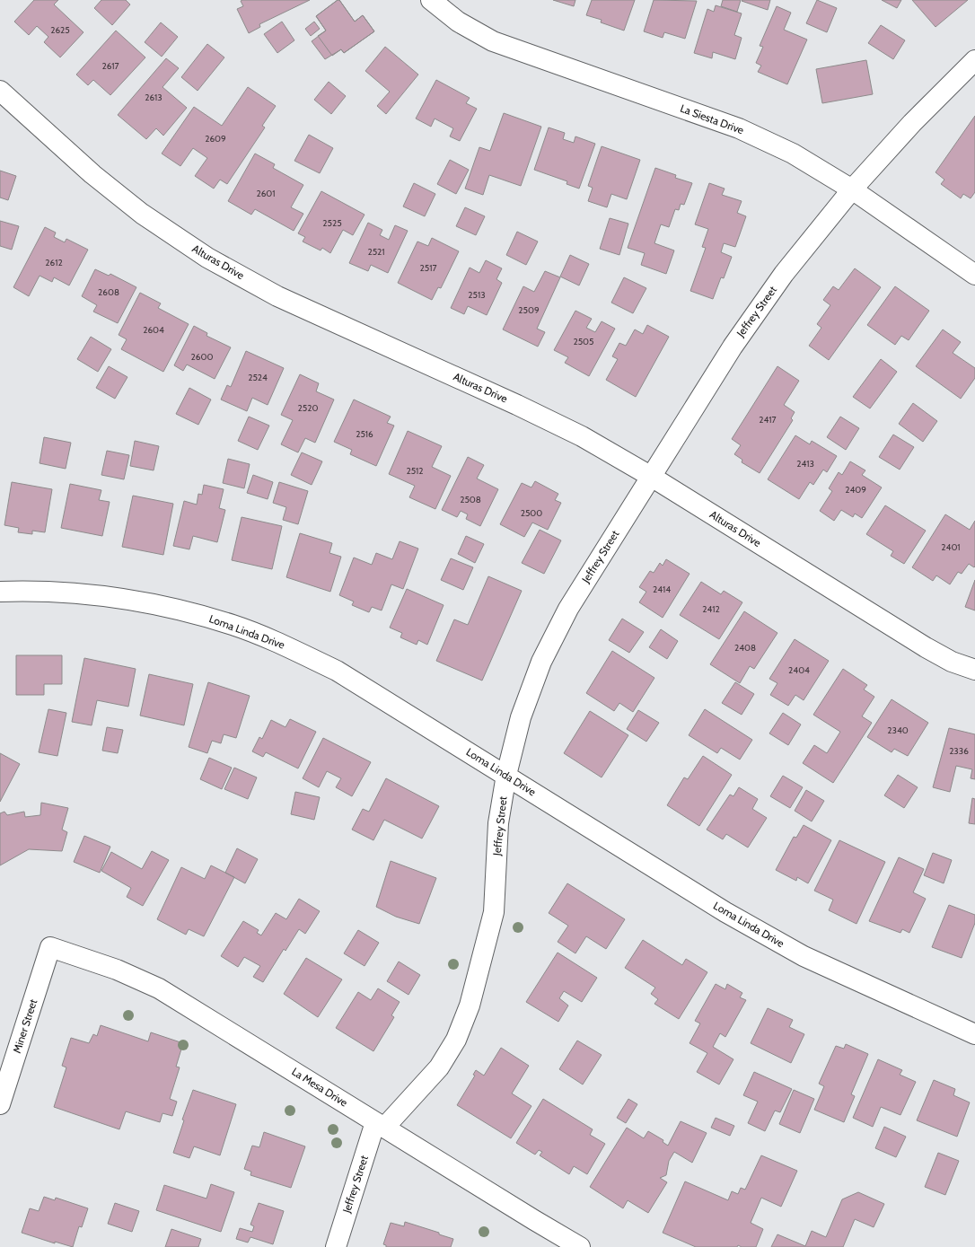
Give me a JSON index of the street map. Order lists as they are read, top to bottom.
{
  "streets": {
    "street": [
      "La Siesta Drive",
      "Alturas Drive",
      "Jeffrey Street",
      "Loma Linda Drive",
      "Miner Street",
      "La Mesa Drive"
    ]
  },
  "crossings": [
    ["La Siesta Drive", "Jeffrey Street"],
    ["Alturas Drive", "Jeffrey Street"],
    ["Jeffrey Street", "Loma Linda Drive"],
    ["Jeffrey Street", "La Mesa Drive"],
    ["Miner Street", "La Mesa Drive"]
  ],
  "house_numbers": [
    "2625",
    "2617",
    "2613",
    "2609",
    "2601",
    "2525",
    "2521",
    "2612",
    "2517",
    "2608",
    "2513",
    "2509",
    "2604",
    "2505",
    "2600",
    "2524",
    "2520",
    "2417",
    "2516",
    "2413",
    "2512",
    "2409",
    "2508",
    "2500",
    "2401",
    "2414",
    "2412",
    "2408",
    "2404",
    "2340",
    "2336"
  ]
}
